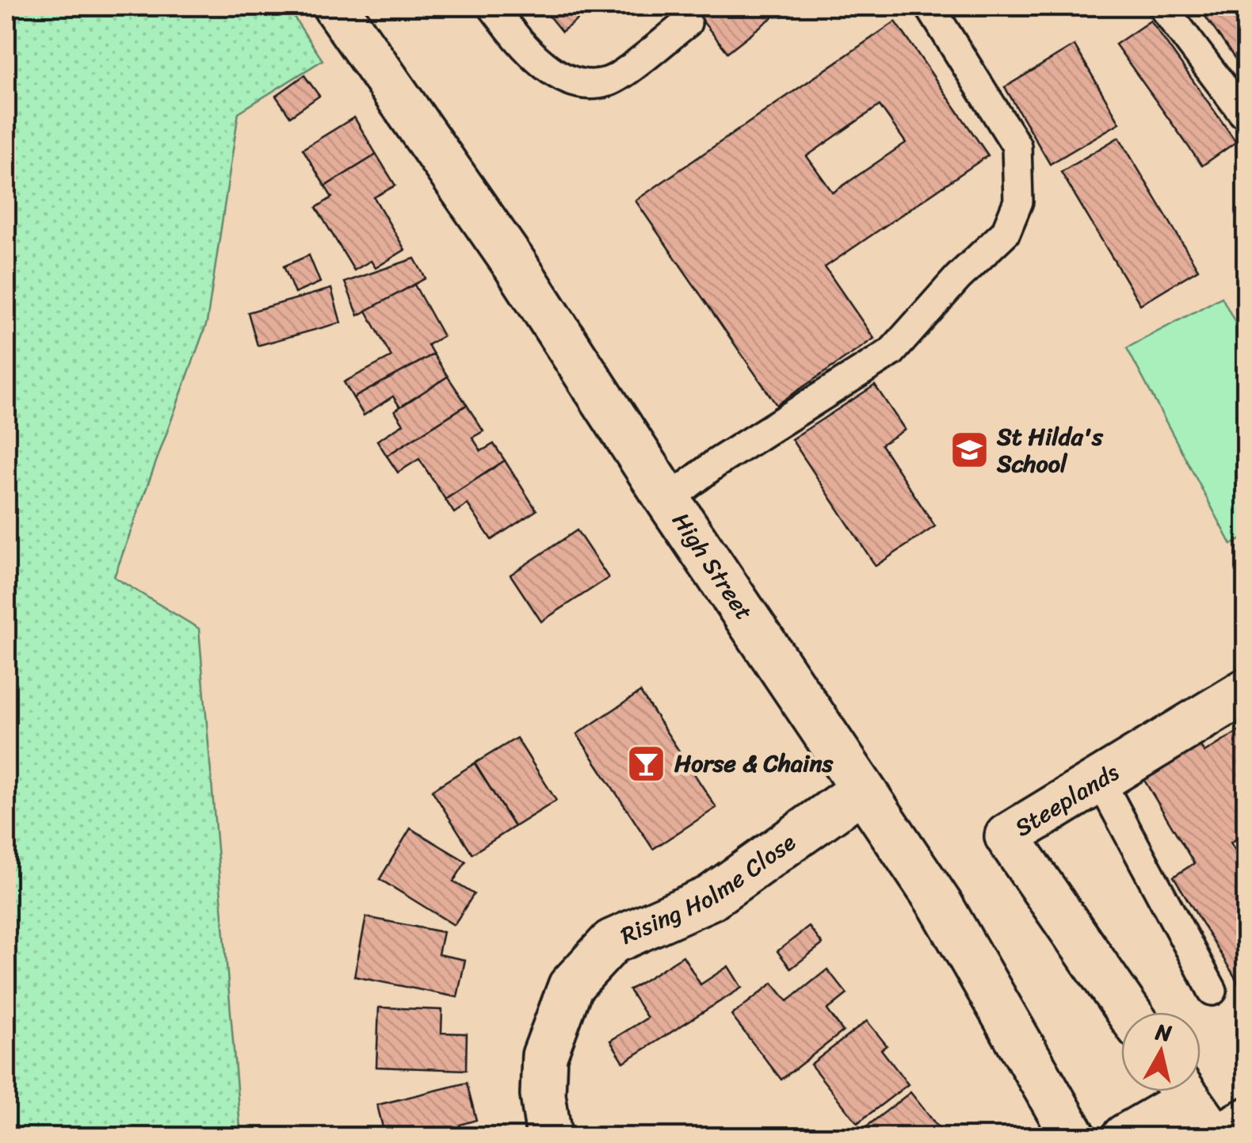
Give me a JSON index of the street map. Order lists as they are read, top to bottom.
{
  "streets": {
    "main road": ["High Street", "Steeplands", "Rising Holme Close"]
  },
  "crossings": [
    ["High Street", "Rising Holme Close"]
  ],
  "places": {
    "school or university": ["St Hilda's School"],
    "bar": ["Horse & Chains"]
  },
  "north": "top"
}
